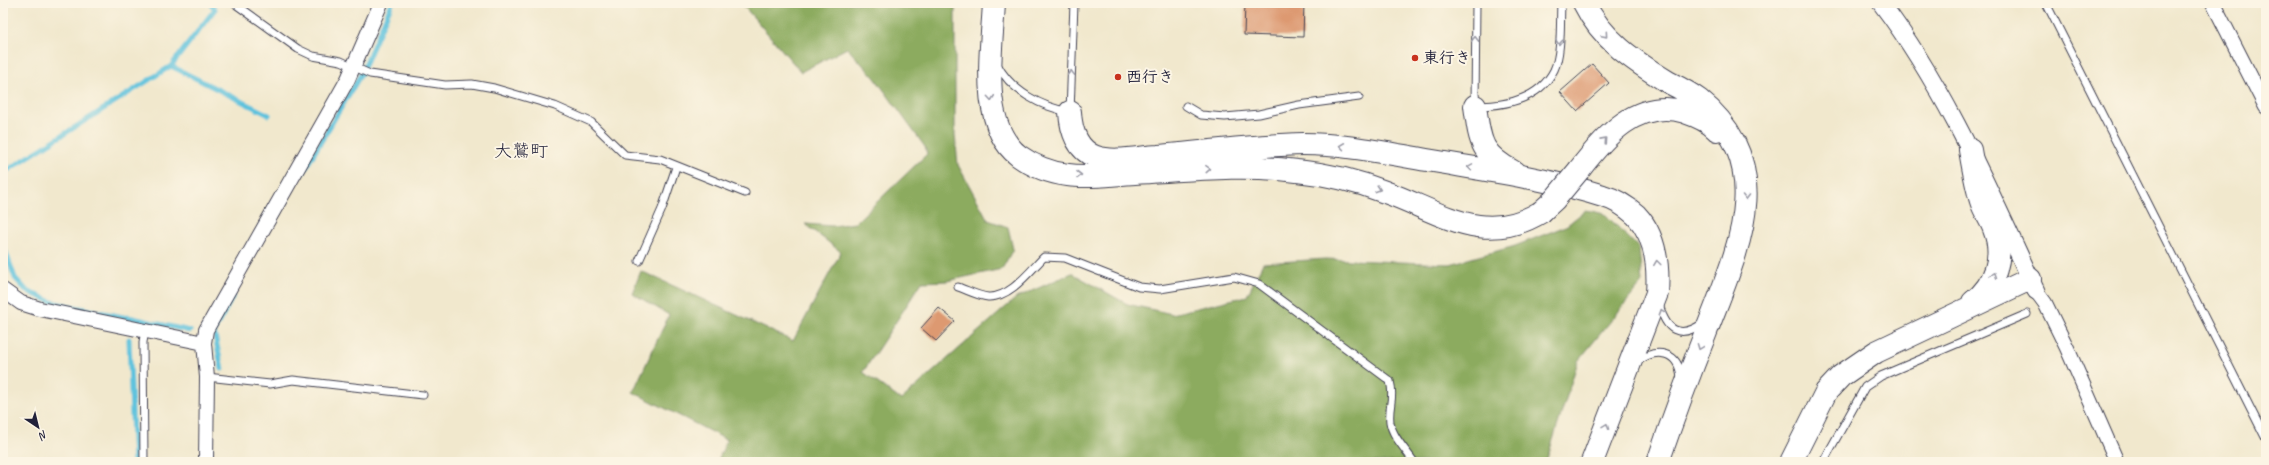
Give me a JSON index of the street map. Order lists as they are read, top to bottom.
{
  "districts": ["大鷲町"],
  "places": ["東行き", "西行き"],
  "north": "bottom right"
}
